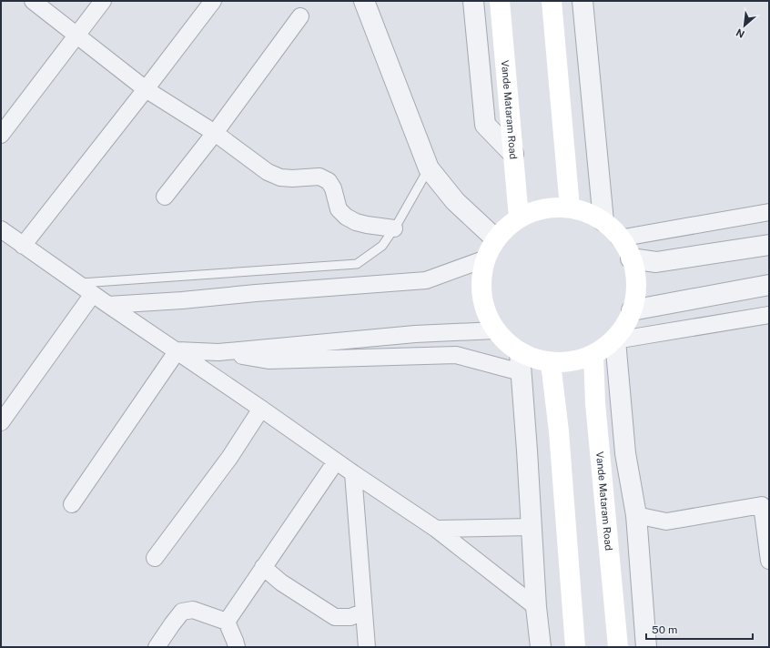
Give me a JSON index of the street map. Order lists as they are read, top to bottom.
{
  "streets": {
    "main road": ["Vande Mataram Road"]
  },
  "scale_bar": "50 m",
  "north": "bottom left"
}
